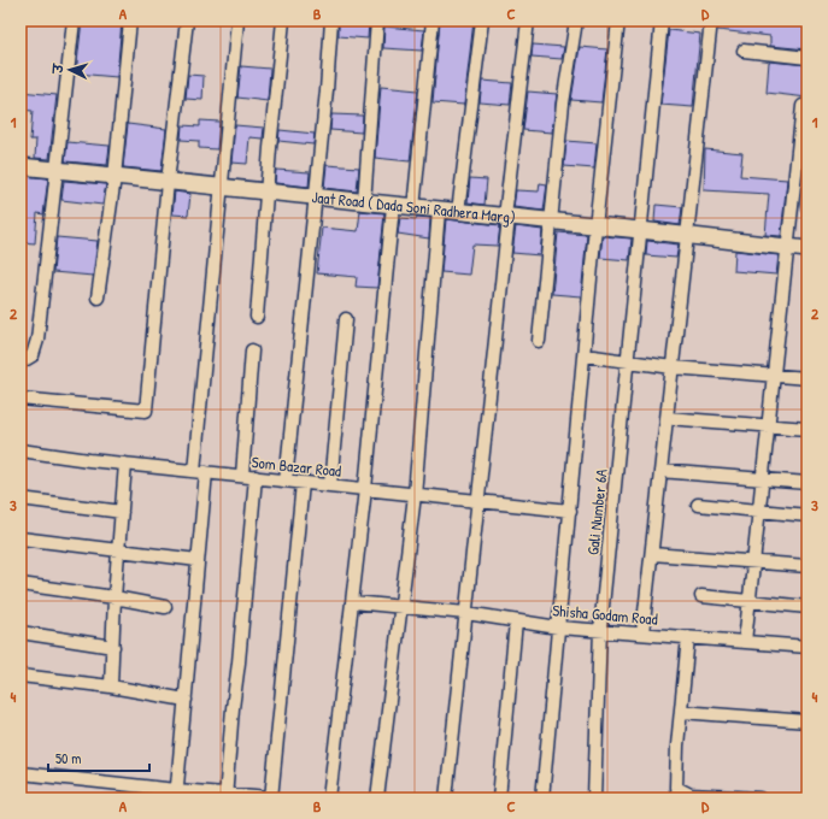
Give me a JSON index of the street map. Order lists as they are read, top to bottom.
{
  "streets": {
    "street": [
      "Jaat Road ( Dada Soni Radhera Marg)",
      "Som Bazar Road",
      "Gali Number 6A",
      "Shisha Godam Road"
    ]
  },
  "crossings": [
    ["Jaat Road ( Dada Soni Radhera Marg)", "Gali Number 6A"],
    ["Gali Number 6A", "Shisha Godam Road"]
  ],
  "scale_bar": "50 m",
  "north": "left",
  "grid": {
    "columns": [
      "A",
      "B",
      "C",
      "D"
    ],
    "rows": [
      "1",
      "2",
      "3",
      "4"
    ]
  }
}
